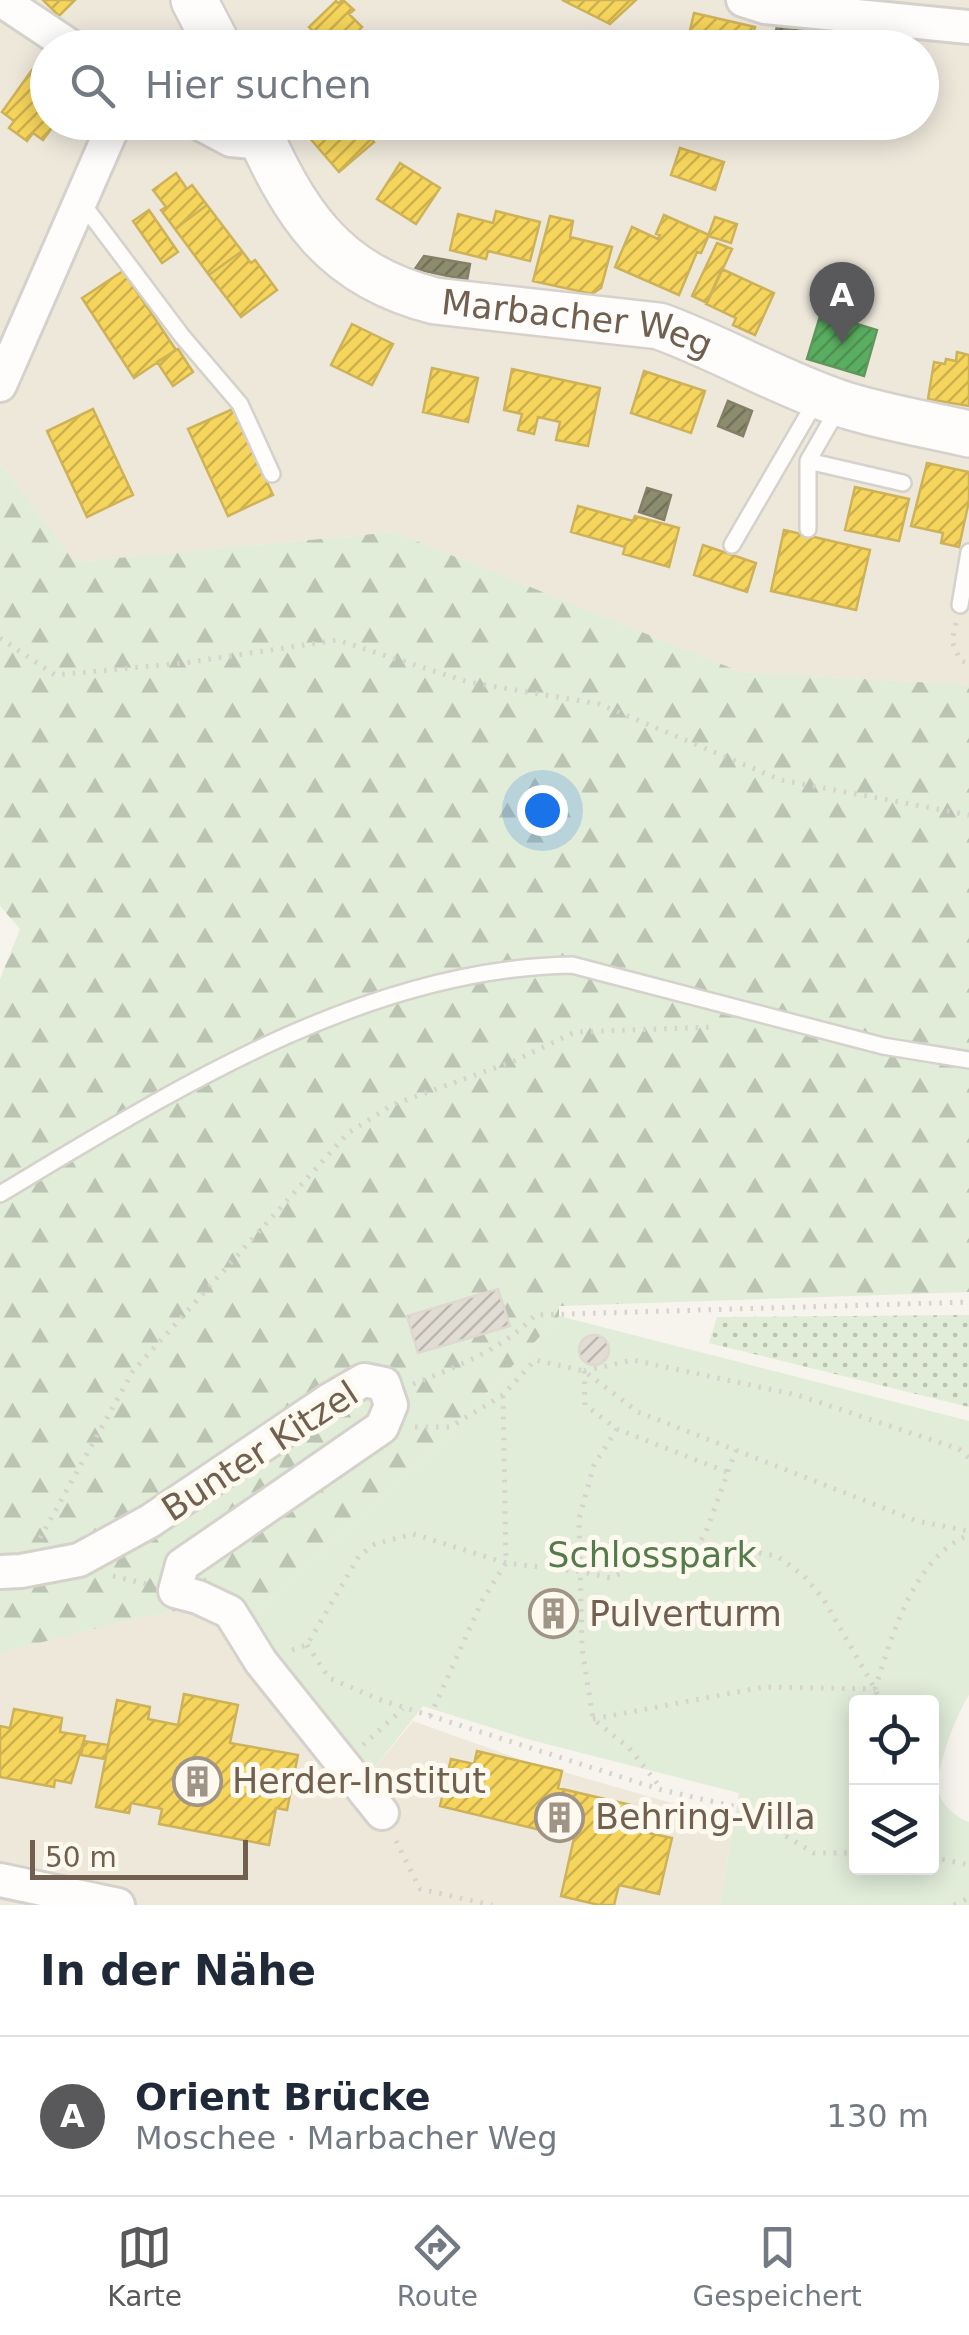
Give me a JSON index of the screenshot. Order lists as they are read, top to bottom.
{
  "streets": {
    "main road": ["Marbacher Weg"],
    "street": ["Bunter Kitzel"]
  },
  "parks": ["Schlosspark"],
  "places": {
    "building": ["Pulverturm", "Herder-Institut", "Behring-Villa"]
  },
  "scale_bar": "50 m",
  "page": {
    "search": "Hier suchen",
    "pins": "A",
    "scale": "50 m",
    "heading": "In der Nähe",
    "list": [
      {
        "mark": "A",
        "name": "Orient Brücke",
        "note": "Moschee · Marbacher Weg",
        "value": "130 m"
      }
    ],
    "nav": ["Karte", "Route", "Gespeichert"]
  }
}
